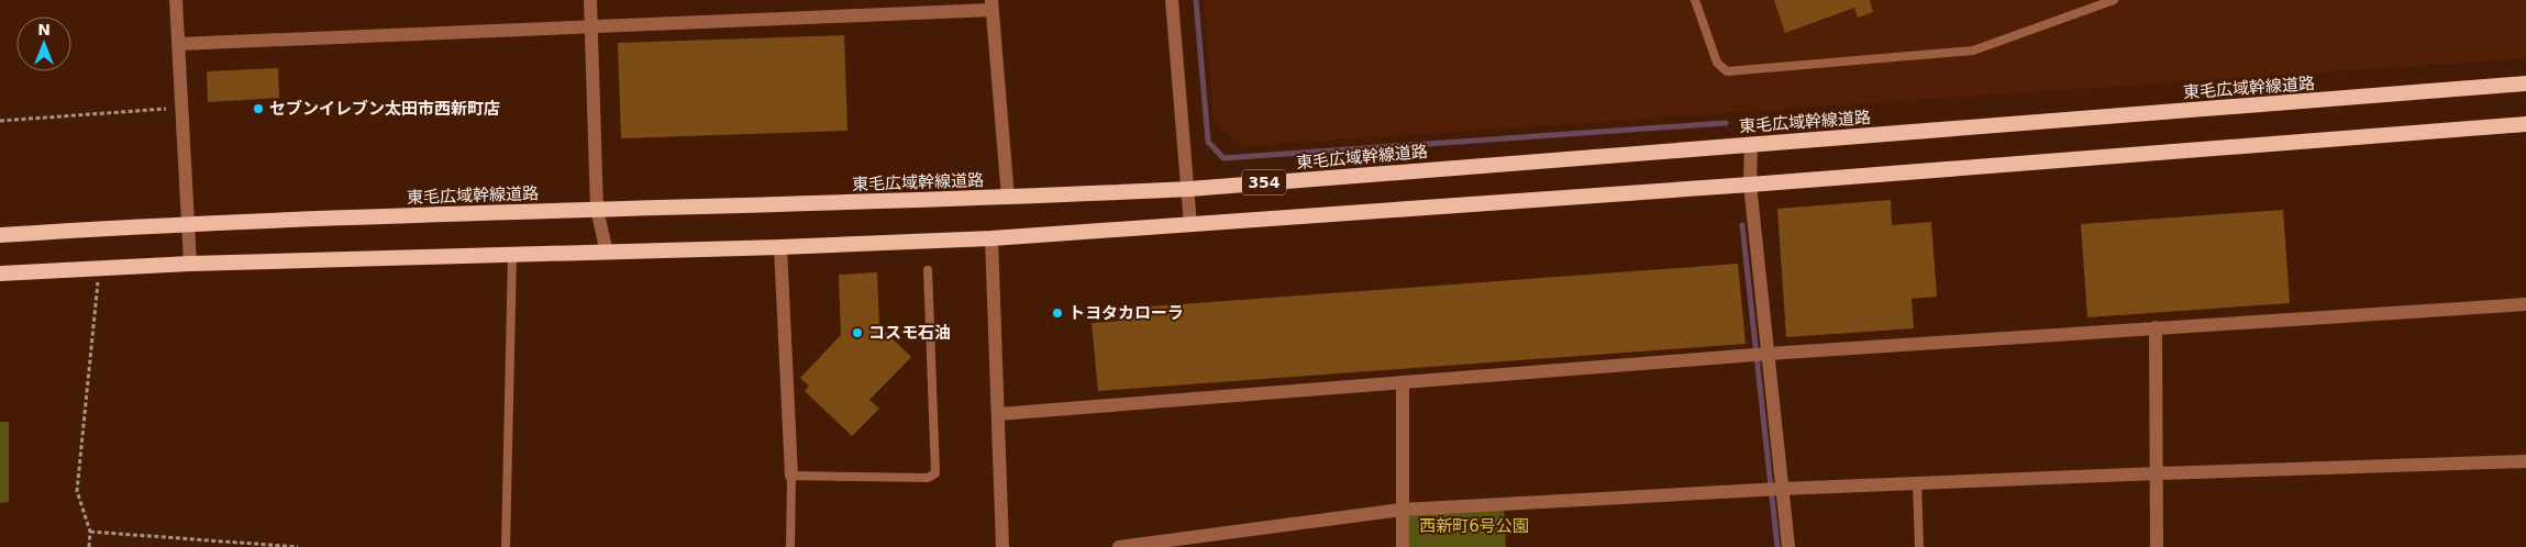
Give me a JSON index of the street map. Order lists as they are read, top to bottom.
{
  "streets": {
    "highway": ["東毛広域幹線道路", "354"]
  },
  "parks": ["西新町6号公園"],
  "places": ["セブンイレブン太田市西新町店", "トヨタカローラ", "コスモ石油"],
  "north": "top"
}
